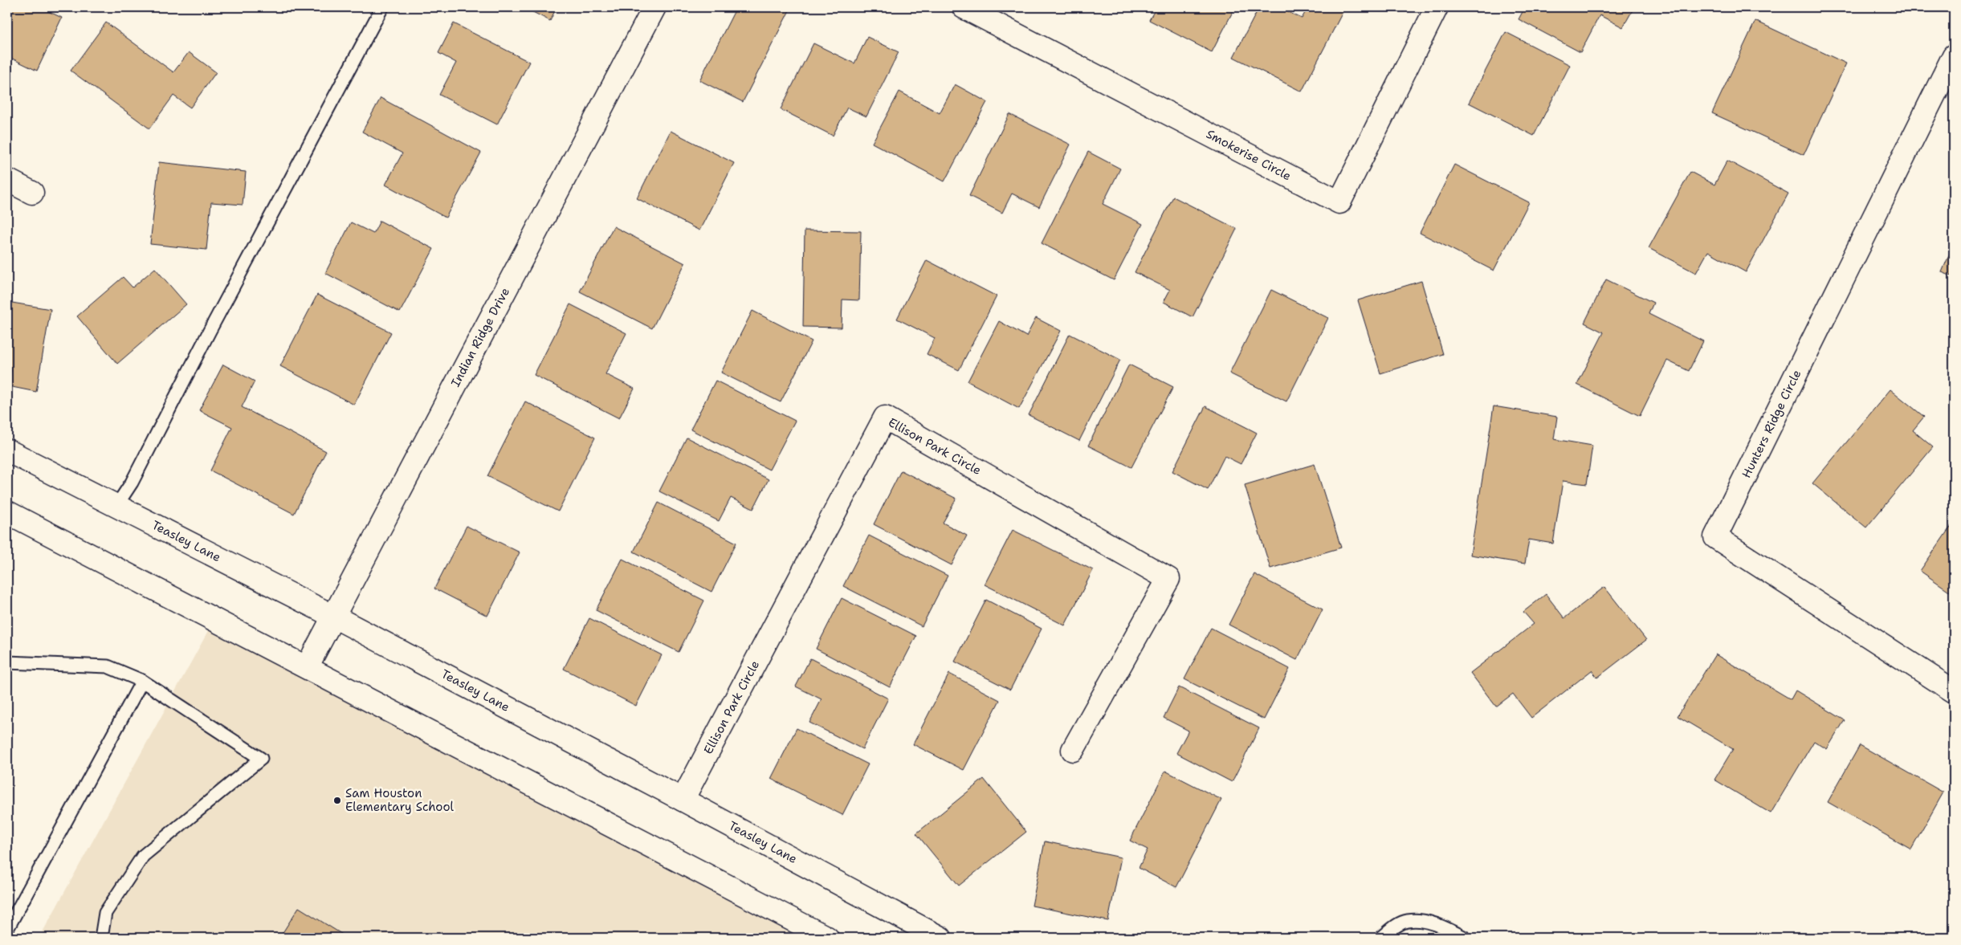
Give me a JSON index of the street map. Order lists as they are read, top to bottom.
{
  "streets": {
    "street": [
      "Smokerise Circle",
      "Indian Ridge Drive",
      "Hunters Ridge Circle",
      "Ellison Park Circle",
      "Teasley Lane"
    ]
  },
  "crossings": [
    ["Indian Ridge Drive", "Teasley Lane"],
    ["Ellison Park Circle", "Teasley Lane"]
  ],
  "places": ["Sam Houston Elementary School"]
}
